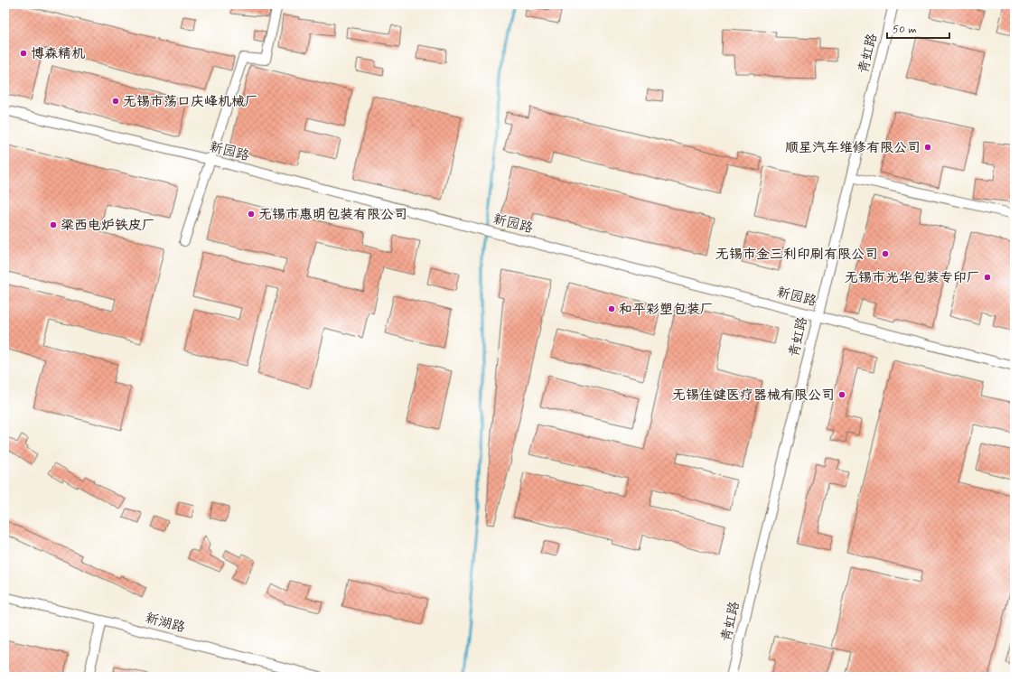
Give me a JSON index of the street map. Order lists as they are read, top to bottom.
{
  "streets": {
    "street": ["青虹路", "新园路", "新湖路"]
  },
  "crossings": [
    ["青虹路", "新园路"]
  ],
  "places": [
    "博森精机",
    "无锡市荡口庆峰机械厂",
    "顺星汽车维修有限公司",
    "无锡市惠明包装有限公司",
    "梁西电炉铁皮厂",
    "无锡市金三利印刷有限公司",
    "无锡市光华包装专印厂",
    "和平彩塑包装厂",
    "无锡佳健医疗器械有限公司"
  ],
  "scale_bar": "50 m"
}
